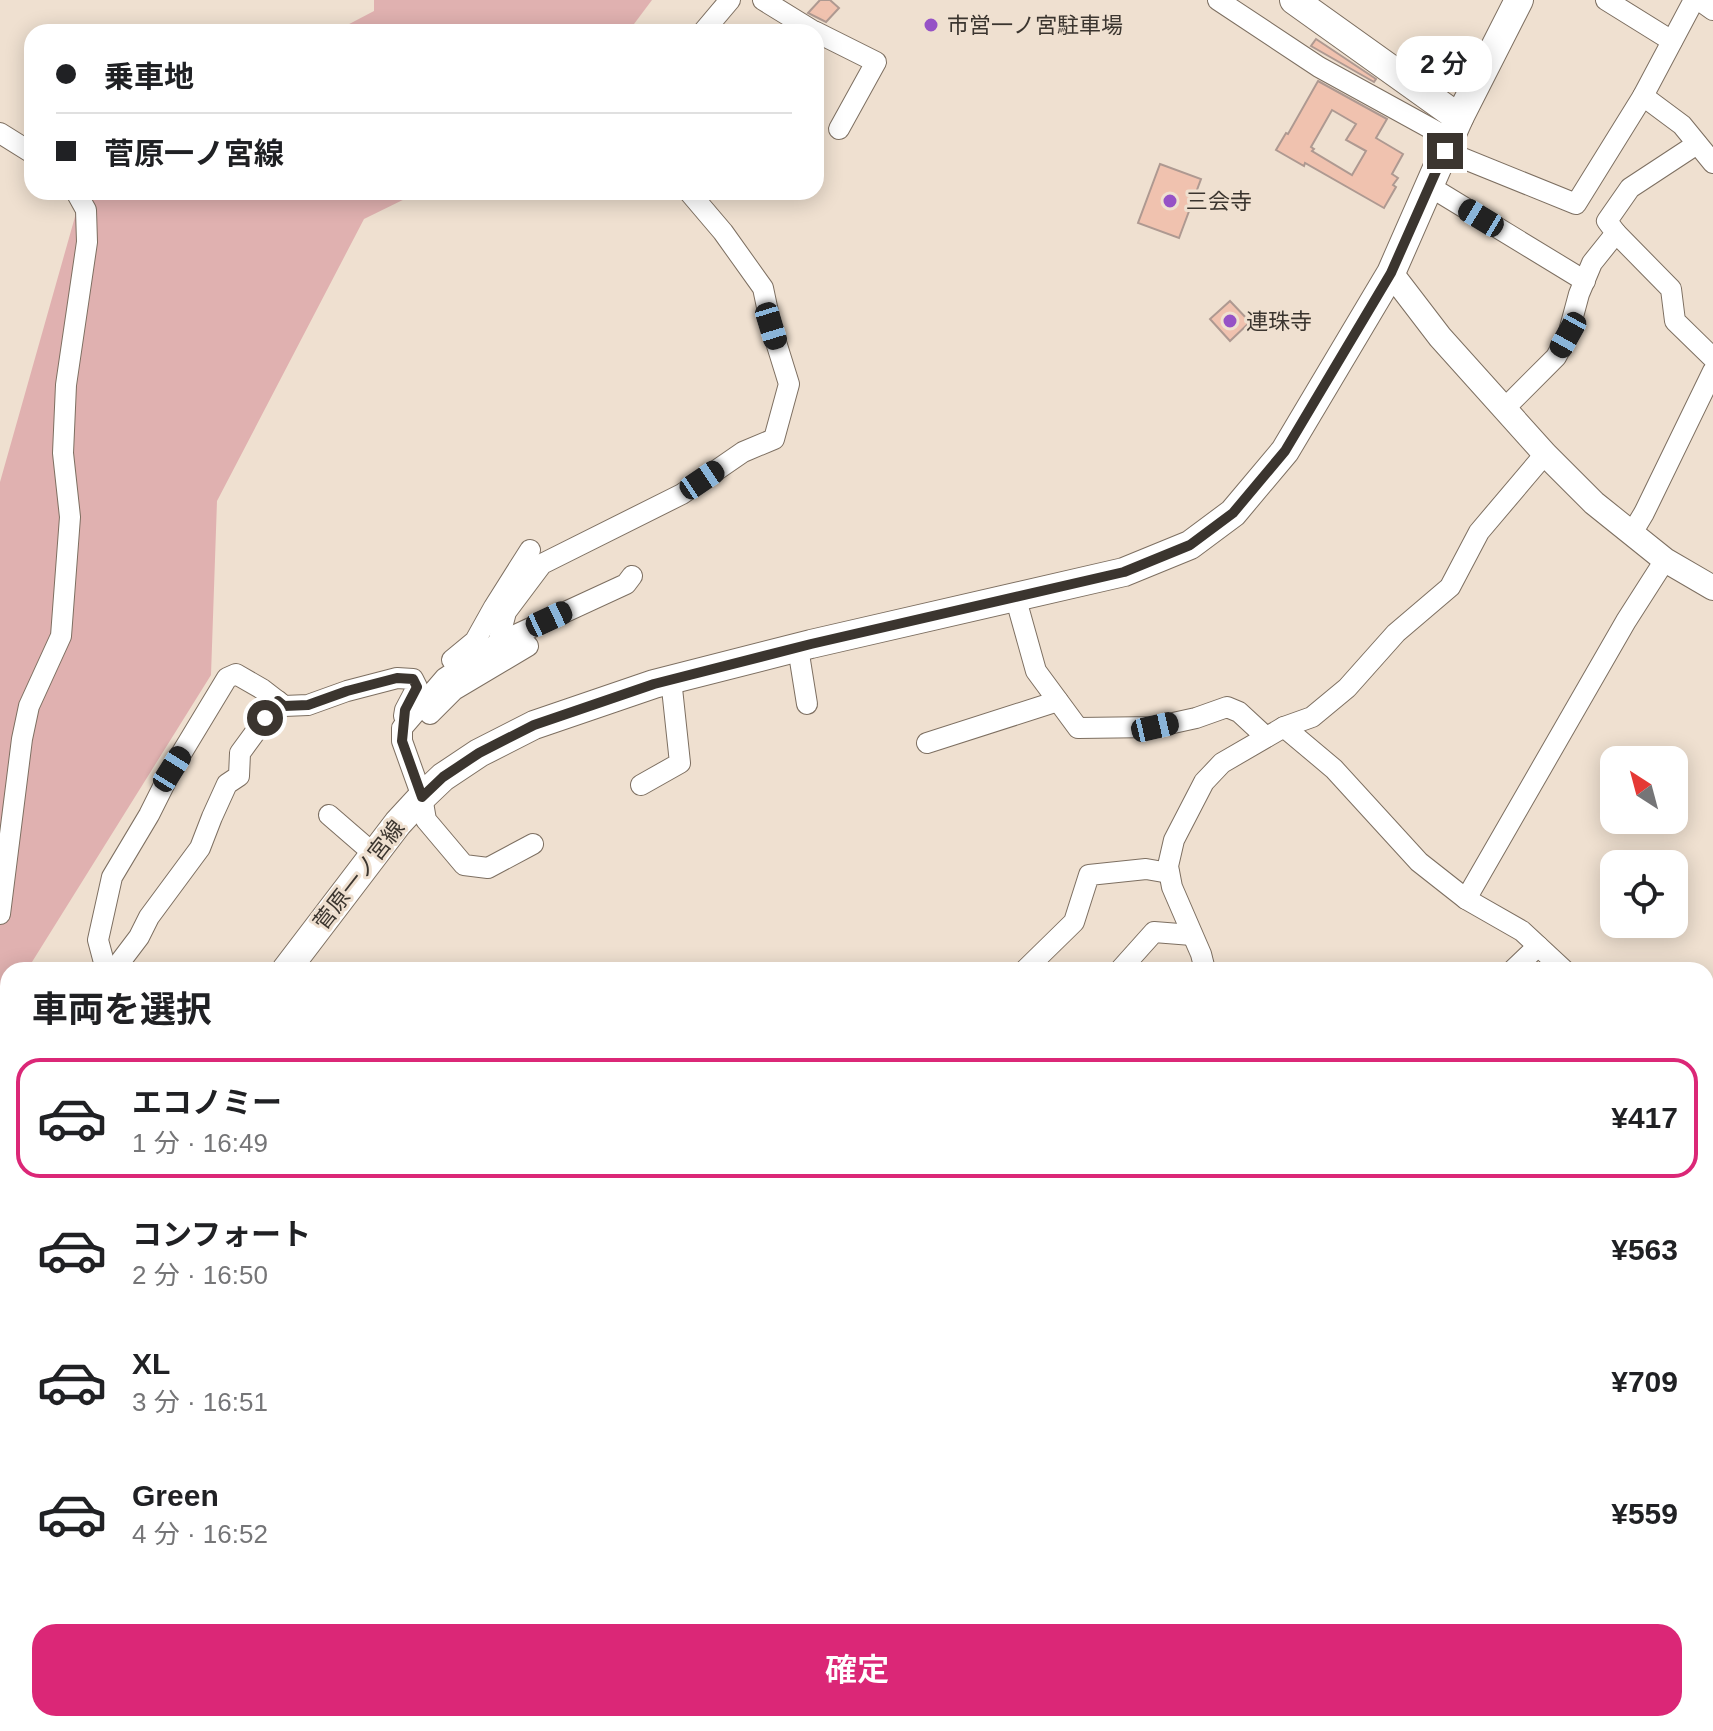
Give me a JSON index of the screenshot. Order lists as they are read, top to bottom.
{
  "streets": {
    "main road": ["菅原一ノ宮線"]
  },
  "places": ["市営一ノ宮駐車場", "三会寺", "連珠寺"],
  "north": "top left",
  "page": {
    "banner": ["乗車地", "菅原一ノ宮線"],
    "bubble": "2 分",
    "heading": "車両を選択",
    "list": [
      {
        "name": "エコノミー",
        "note": "1 分 · 16:49",
        "value": "¥417"
      },
      {
        "name": "コンフォート",
        "note": "2 分 · 16:50",
        "value": "¥563"
      },
      {
        "name": "XL",
        "note": "3 分 · 16:51",
        "value": "¥709"
      },
      {
        "name": "Green",
        "note": "4 分 · 16:52",
        "value": "¥559"
      }
    ],
    "buttons": "確定"
  }
}
